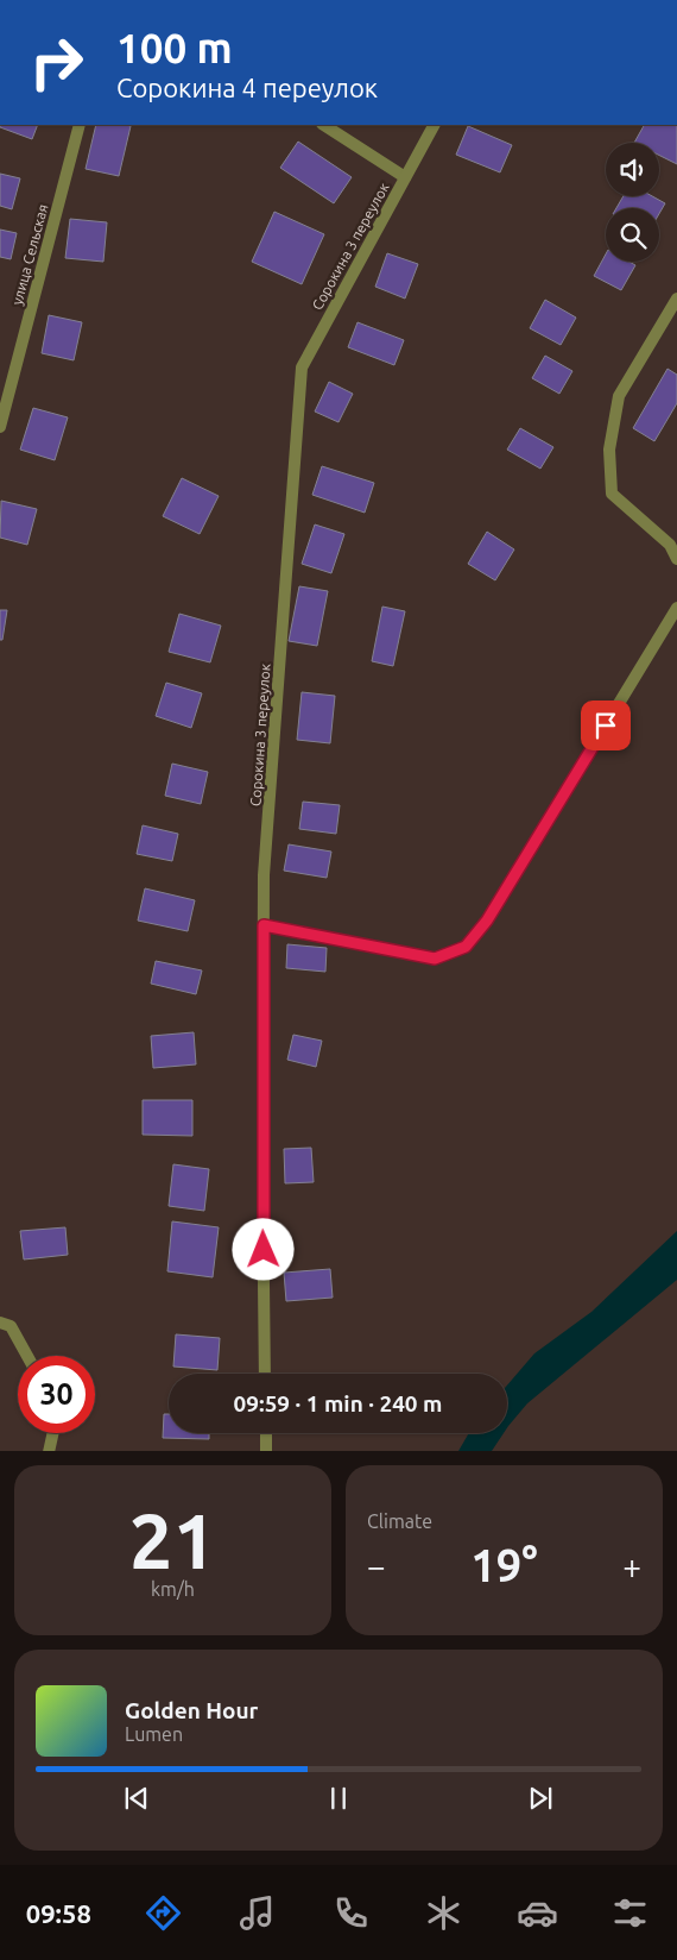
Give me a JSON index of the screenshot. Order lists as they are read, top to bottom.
{
  "streets": {
    "street": ["Сорокина 3 переулок", "улица Сельская"]
  },
  "page": {
    "turn": ["100 m", "Сорокина 4 переулок"],
    "limit": "30",
    "trip": "09:59 · 1 min · 240 m",
    "tile": [
      ["21", "km/h"],
      "Climate"
    ],
    "heat": ["−", "19°", "+"],
    "song": ["Golden Hour", "Lumen"],
    "tabs": "09:58"
  }
}
